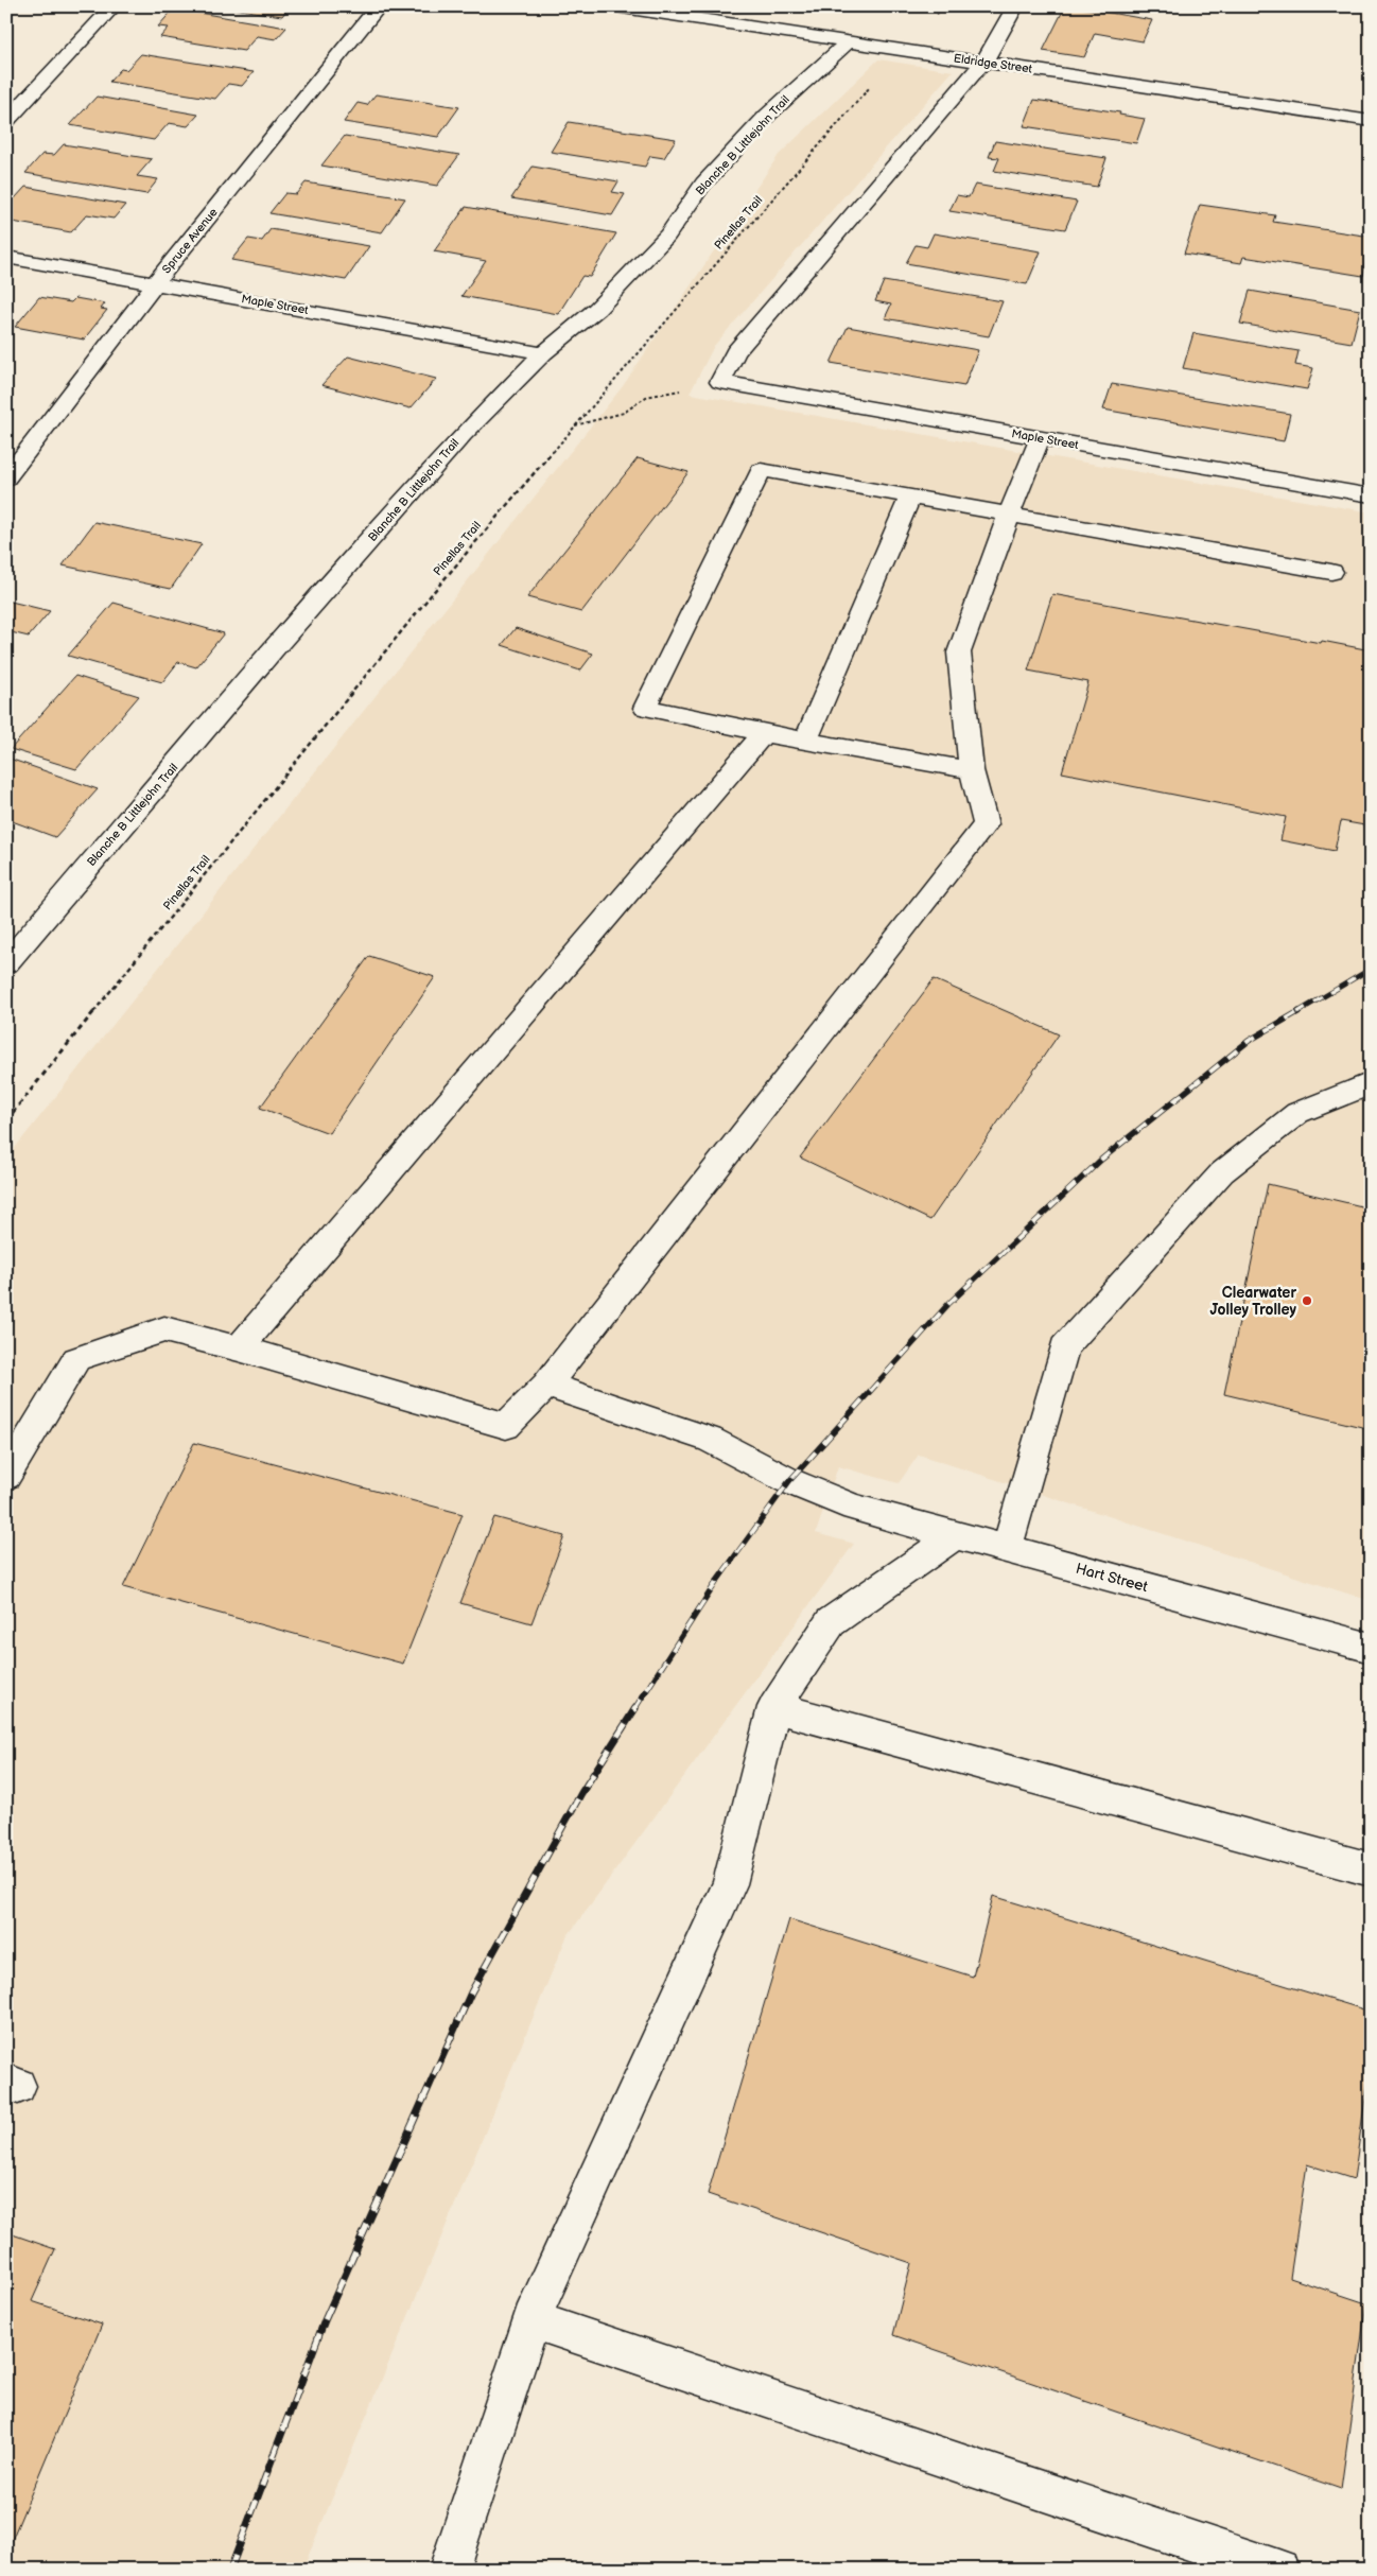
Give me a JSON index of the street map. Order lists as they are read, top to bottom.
{
  "streets": {
    "street": [
      "Eldridge Street",
      "Blanche B Littlejohn Trail",
      "Spruce Avenue",
      "Maple Street",
      "Hart Street"
    ],
    "path": ["Pinellas Trail"]
  },
  "crossings": [
    ["Eldridge Street", "Blanche B Littlejohn Trail"],
    ["Eldridge Street", "Pinellas Trail"],
    ["Blanche B Littlejohn Trail", "Maple Street"],
    ["Spruce Avenue", "Maple Street"]
  ],
  "places": ["Clearwater Jolley Trolley"]
}
